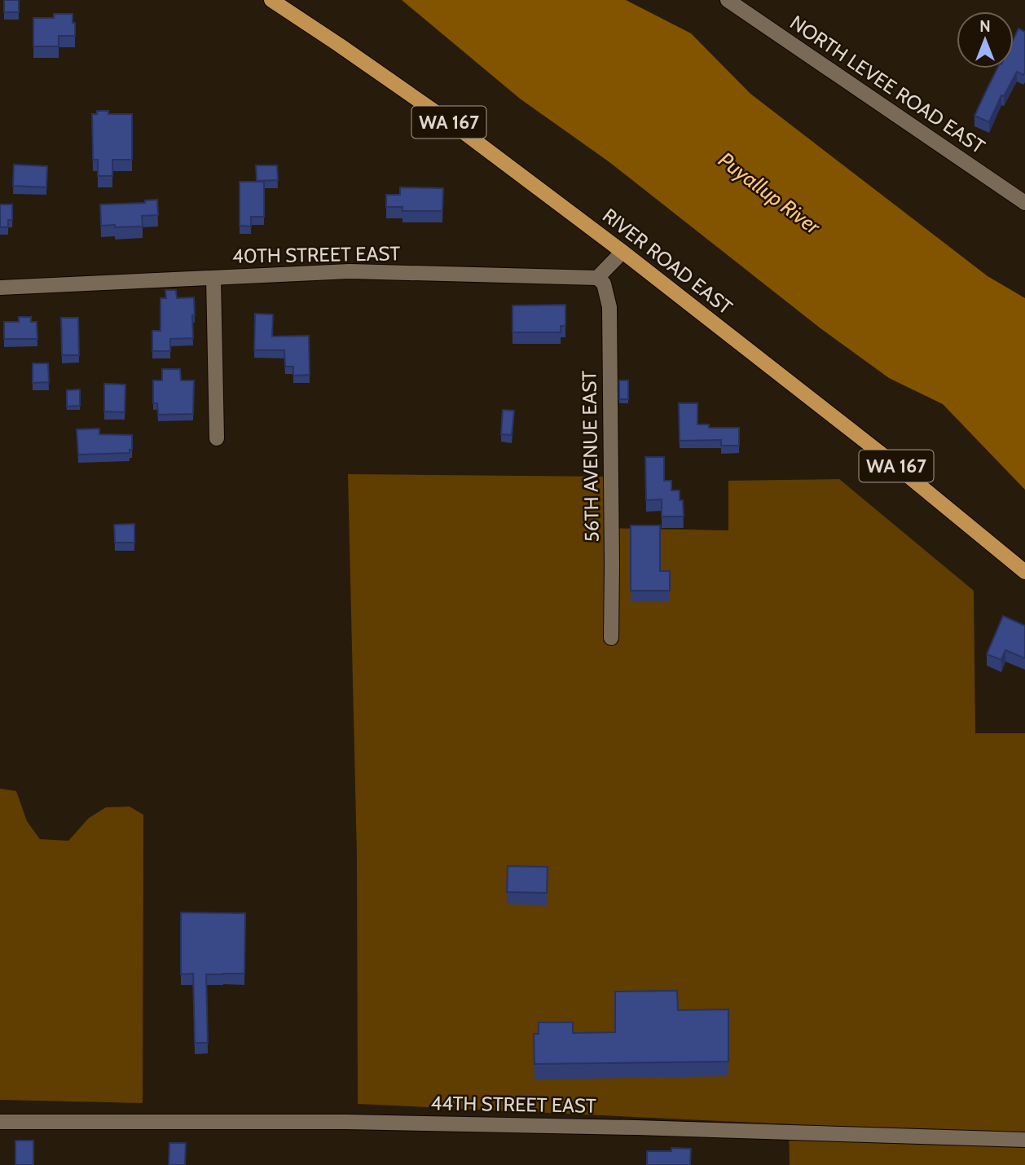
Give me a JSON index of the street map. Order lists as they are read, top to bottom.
{
  "streets": {
    "main road": ["WA 167", "RIVER ROAD EAST"],
    "street": [
      "NORTH LEVEE ROAD EAST",
      "40TH STREET EAST",
      "56TH AVENUE EAST",
      "44TH STREET EAST"
    ]
  },
  "crossings": [
    ["40TH STREET EAST", "56TH AVENUE EAST"]
  ],
  "water": ["Puyallup River"],
  "north": "top"
}
